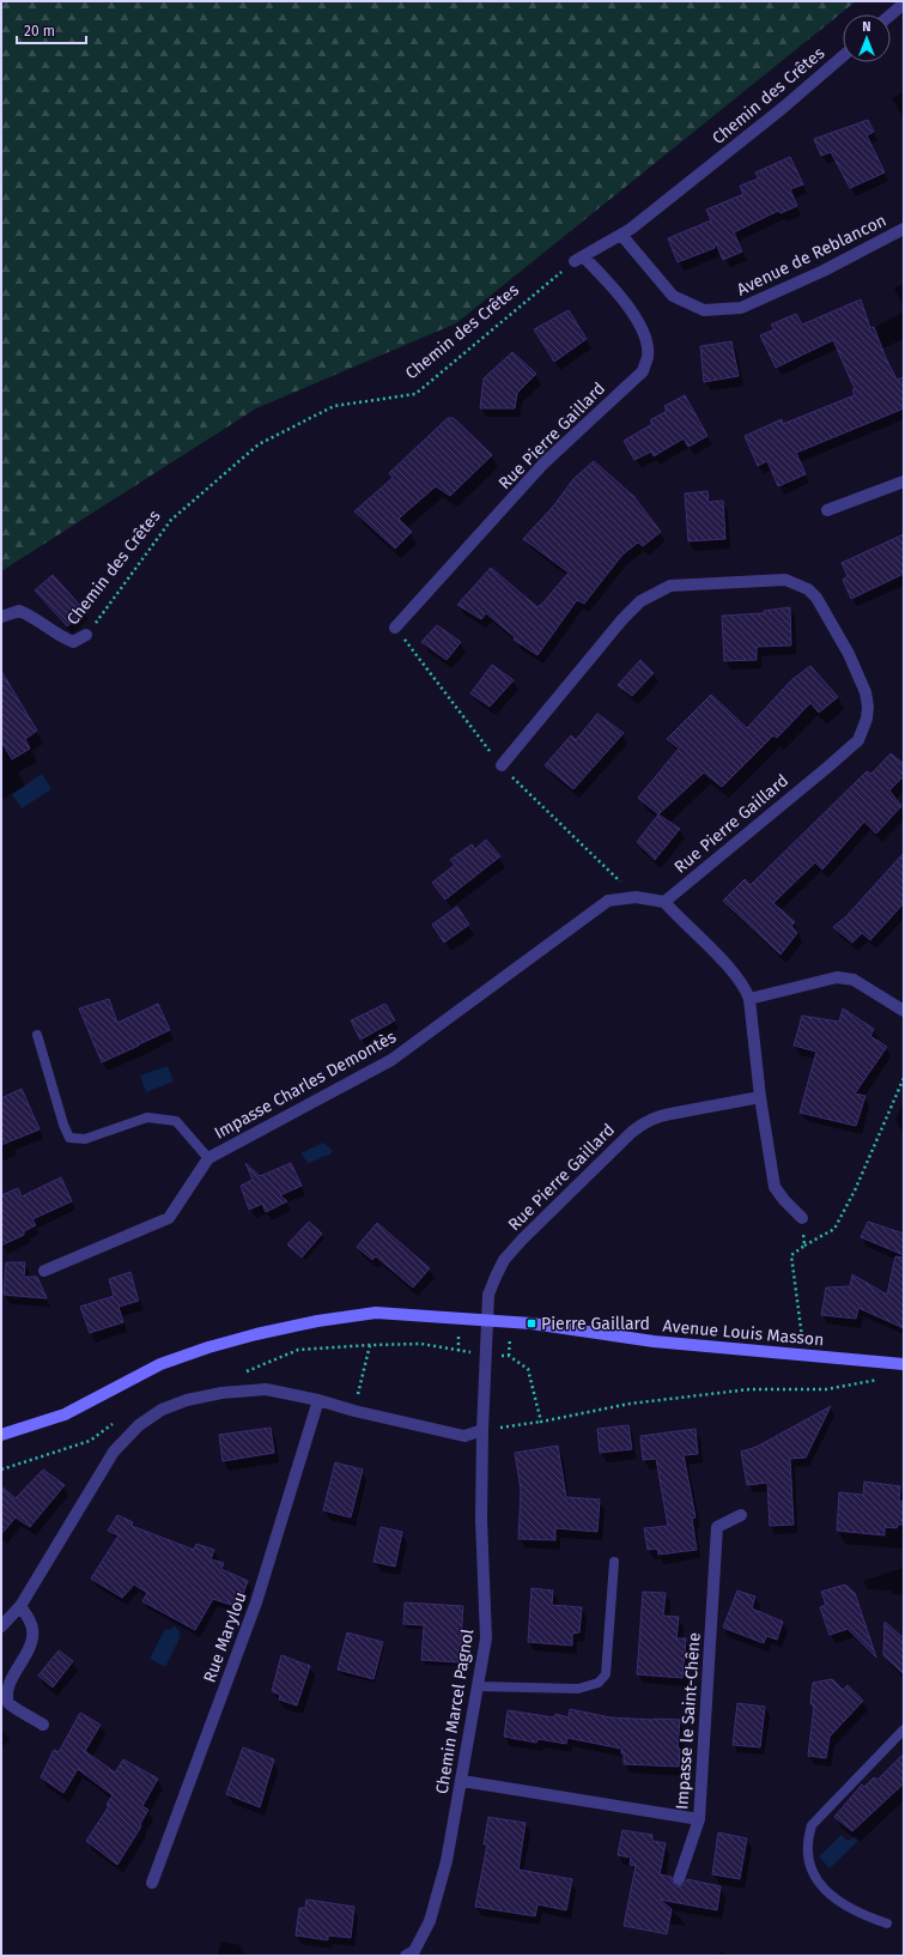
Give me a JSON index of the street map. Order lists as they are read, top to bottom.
{
  "streets": {
    "street": [
      "Chemin des Crêtes",
      "Avenue de Reblancon",
      "Rue Pierre Gaillard",
      "Impasse Charles Demontès",
      "Avenue Louis Masson",
      "Rue Marylou",
      "Chemin Marcel Pagnol",
      "Impasse le Saint-Chêne"
    ]
  },
  "crossings": [
    ["Chemin des Crêtes", "Avenue de Reblancon"],
    ["Chemin des Crêtes", "Rue Pierre Gaillard"],
    ["Rue Pierre Gaillard", "Impasse Charles Demontès"],
    ["Rue Pierre Gaillard", "Avenue Louis Masson"],
    ["Rue Pierre Gaillard", "Chemin Marcel Pagnol"],
    ["Chemin Marcel Pagnol", "Impasse le Saint-Chêne"]
  ],
  "places": {
    "transit": ["Pierre Gaillard"]
  },
  "scale_bar": "20 m",
  "north": "top"
}
